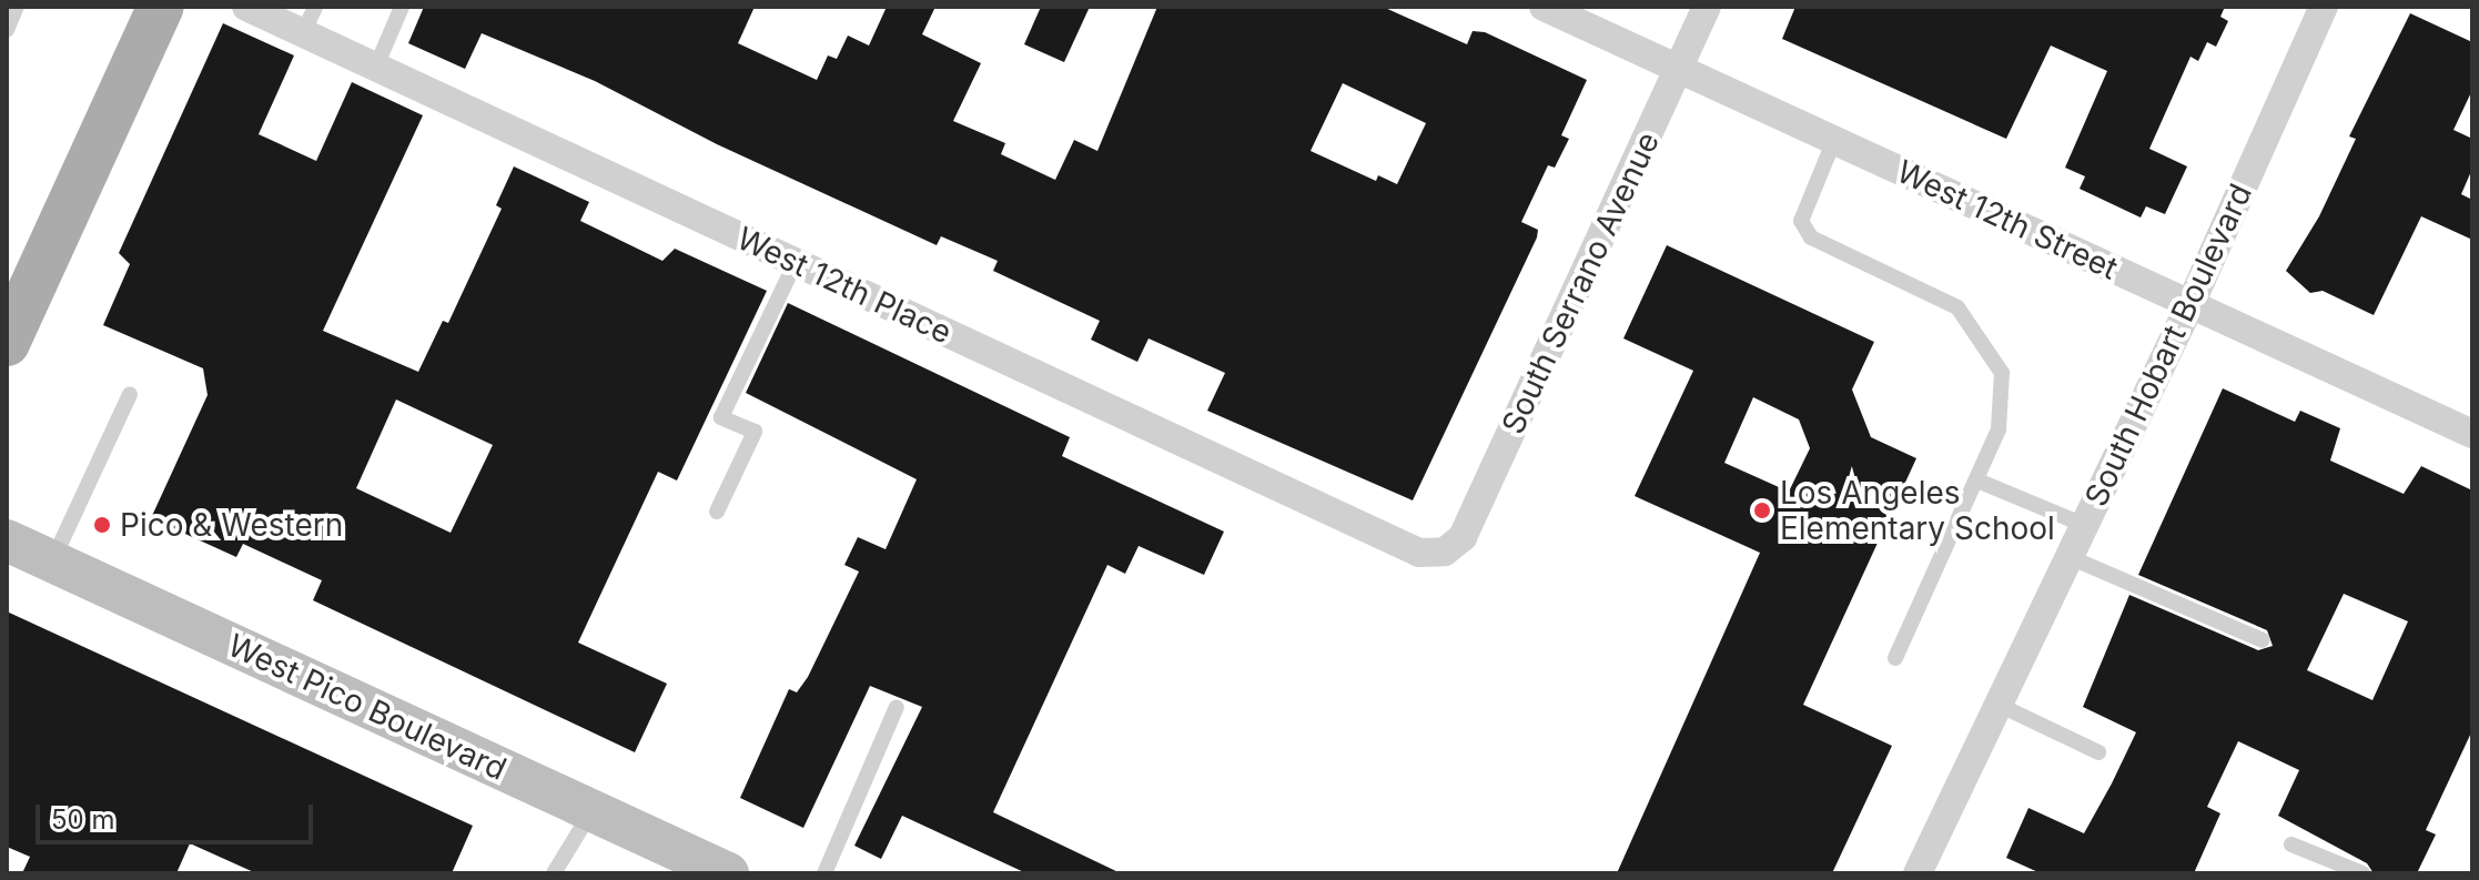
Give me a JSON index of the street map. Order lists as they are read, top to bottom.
{
  "streets": {
    "main road": ["West Pico Boulevard"],
    "street": [
      "West 12th Street",
      "South Serrano Avenue",
      "West 12th Place",
      "South Hobart Boulevard"
    ]
  },
  "crossings": [
    ["West 12th Street", "South Serrano Avenue"],
    ["West 12th Street", "South Hobart Boulevard"],
    ["South Serrano Avenue", "West 12th Place"]
  ],
  "places": ["Los Angeles Elementary School", "Pico & Western"],
  "scale_bar": "50 m"
}
